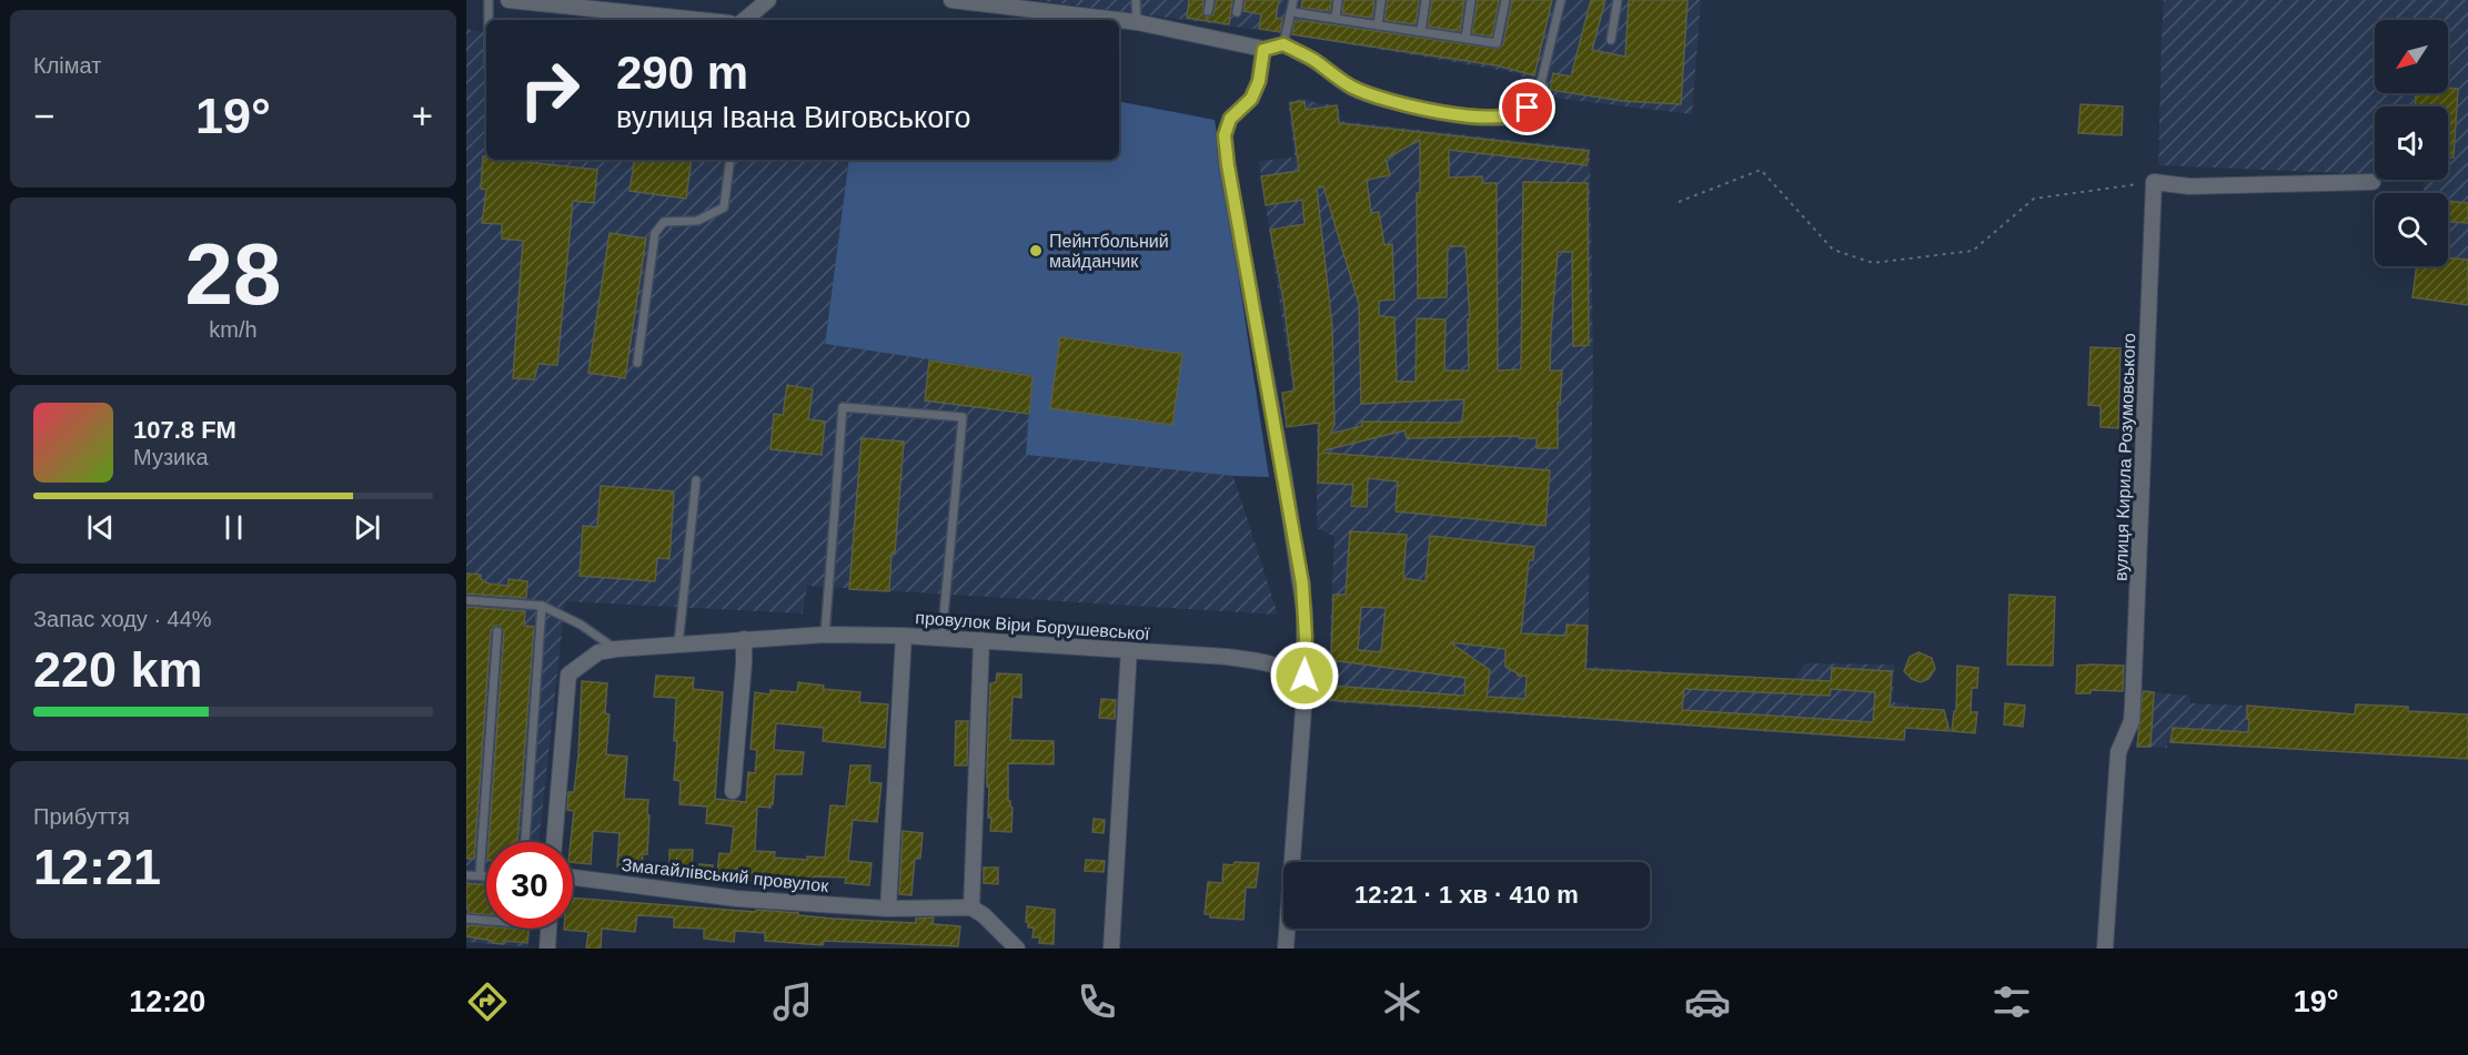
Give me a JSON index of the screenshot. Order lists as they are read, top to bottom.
{
  "streets": {
    "street": ["вулиця Кирила Розумовського", "провулок Віри Борушевської", "Змагайлівський провулок"]
  },
  "places": ["Пейнтбольний майданчик"],
  "north": "bottom left",
  "page": {
    "tile": [
      "Клімат",
      ["28", "km/h"],
      ["Запас ходу · 44%", "220 km"],
      ["Прибуття", "12:21"]
    ],
    "turn": ["290 m", "вулиця Івана Виговського"],
    "heat": ["−", "19°", "+"],
    "song": ["107.8 FM", "Музика"],
    "limit": "30",
    "trip": "12:21 · 1 хв · 410 m",
    "tabs": ["12:20", "19°"]
  }
}
